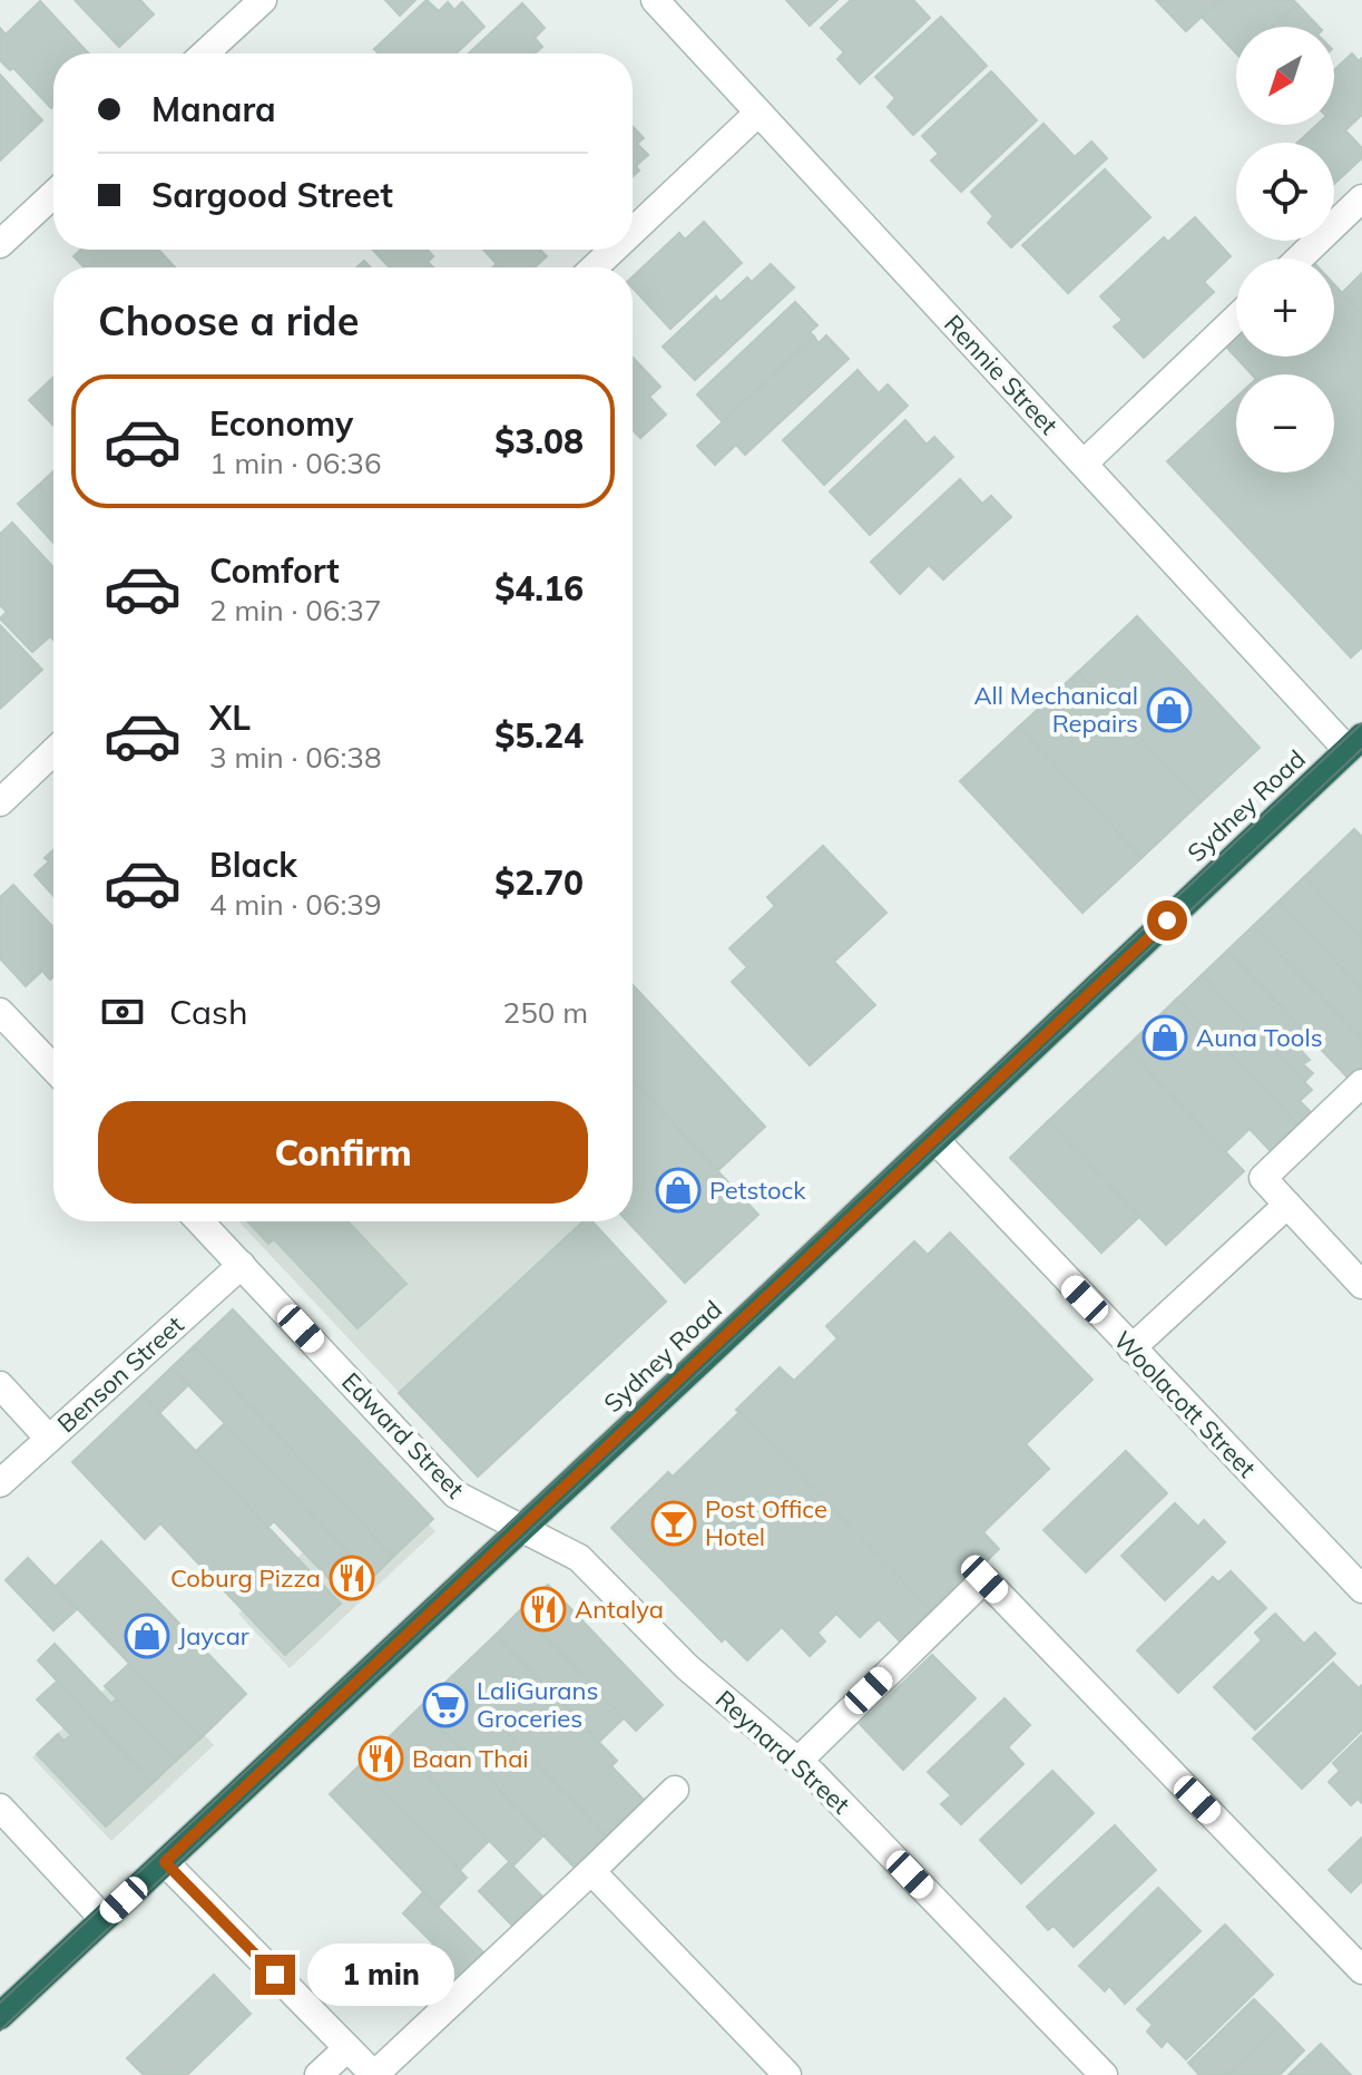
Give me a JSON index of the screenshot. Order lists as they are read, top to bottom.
{
  "streets": {
    "highway": ["Sydney Road"],
    "street": [
      "Rennie Street",
      "Benson Street",
      "Woolacott Street",
      "Edward Street",
      "Reynard Street"
    ]
  },
  "crossings": [
    ["Rennie Street", "Sydney Road"],
    ["Sydney Road", "Woolacott Street"],
    ["Sydney Road", "Edward Street"],
    ["Sydney Road", "Reynard Street"],
    ["Benson Street", "Edward Street"],
    ["Edward Street", "Reynard Street"]
  ],
  "places": {
    "shop": [
      "All Mechanical Repairs",
      "Auna Tools",
      "Petstock",
      "Jaycar"
    ],
    "bar": ["Post Office Hotel"],
    "restaurant": ["Coburg Pizza", "Antalya", "Baan Thai"],
    "supermarket": ["LaliGurans Groceries"]
  },
  "north": "bottom left",
  "page": {
    "map_buttons": ["+", "−"],
    "banner": ["Manara", "Sargood Street"],
    "heading": "Choose a ride",
    "list": [
      {
        "name": "Economy",
        "note": "1 min · 06:36",
        "value": "$3.08"
      },
      {
        "name": "Comfort",
        "note": "2 min · 06:37",
        "value": "$4.16"
      },
      {
        "name": "XL",
        "note": "3 min · 06:38",
        "value": "$5.24"
      },
      {
        "name": "Black",
        "note": "4 min · 06:39",
        "value": "$2.70"
      }
    ],
    "pay": ["Cash", "250 m"],
    "buttons": "Confirm",
    "bubble": "1 min"
  }
}
